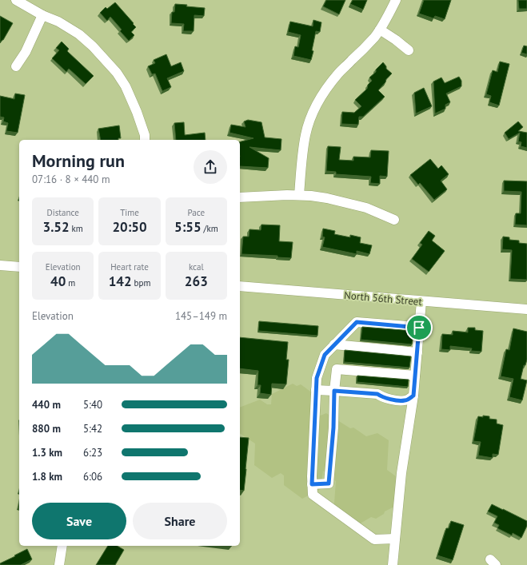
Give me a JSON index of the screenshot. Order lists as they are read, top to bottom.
{
  "streets": {
    "street": ["North 56th Street"]
  },
  "page": {
    "heading": ["Morning run", "07:16 · 8 × 440 m"],
    "stats": [
      ["Distance", "3.52 km"],
      ["Time", "20:50"],
      ["Pace", "5:55 /km"],
      ["Elevation", "40 m"],
      ["Heart rate", "142 bpm"],
      ["kcal", "263"]
    ],
    "chart": ["Elevation", "145–149 m"],
    "list": [
      {
        "name": "440 m",
        "note": "5:40"
      },
      {
        "name": "880 m",
        "note": "5:42"
      },
      {
        "name": "1.3 km",
        "note": "6:23"
      },
      {
        "name": "1.8 km",
        "note": "6:06"
      }
    ],
    "buttons": ["Save", "Share"]
  }
}
